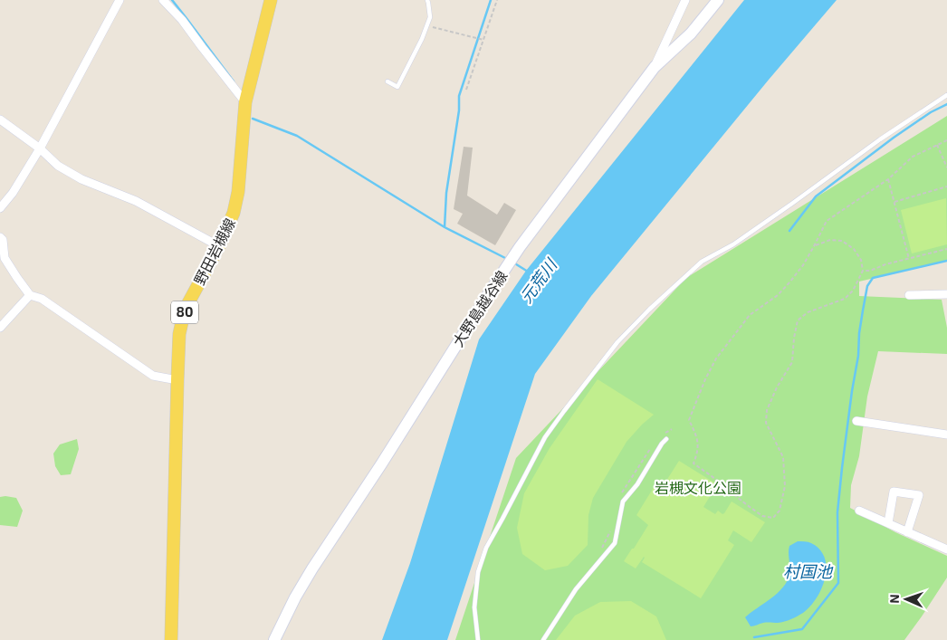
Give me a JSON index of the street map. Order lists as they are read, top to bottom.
{
  "streets": {
    "main road": ["野田岩槻線", "大野島越谷線", "80"]
  },
  "water": ["元荒川", "村国池"],
  "parks": ["岩槻文化公園"],
  "north": "left"
}
